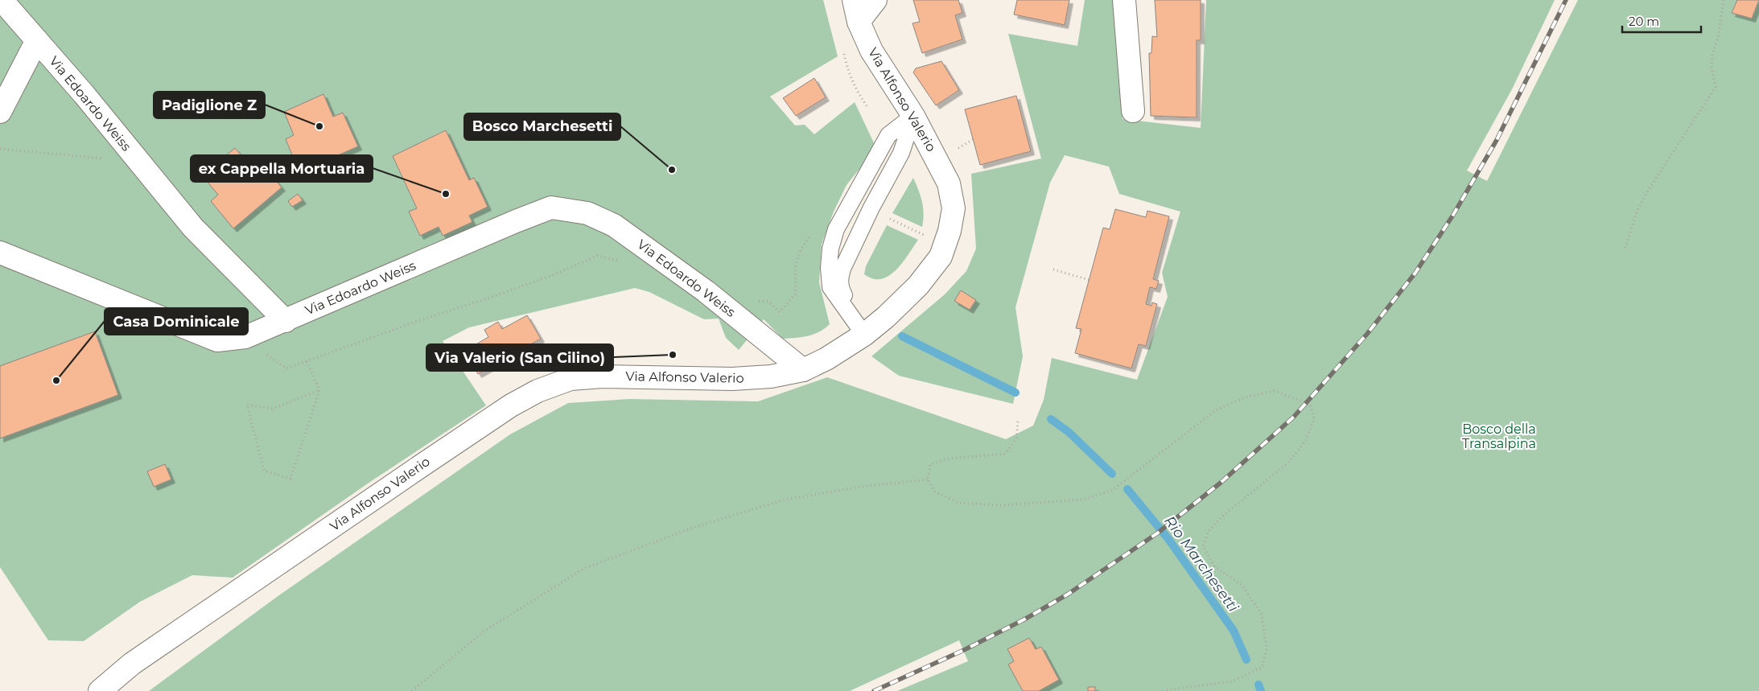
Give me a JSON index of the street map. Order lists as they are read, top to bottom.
{
  "streets": {
    "street": ["Via Alfonso Valerio", "Via Edoardo Weiss"]
  },
  "crossings": [
    ["Via Alfonso Valerio", "Via Edoardo Weiss"]
  ],
  "water": ["Rio Marchesetti"],
  "parks": ["Bosco della Transalpina"],
  "places": [
    "Padiglione Z",
    "Bosco Marchesetti",
    "ex Cappella Mortuaria",
    "Via Valerio (San Cilino)",
    "Casa Dominicale"
  ],
  "scale_bar": "20 m"
}
